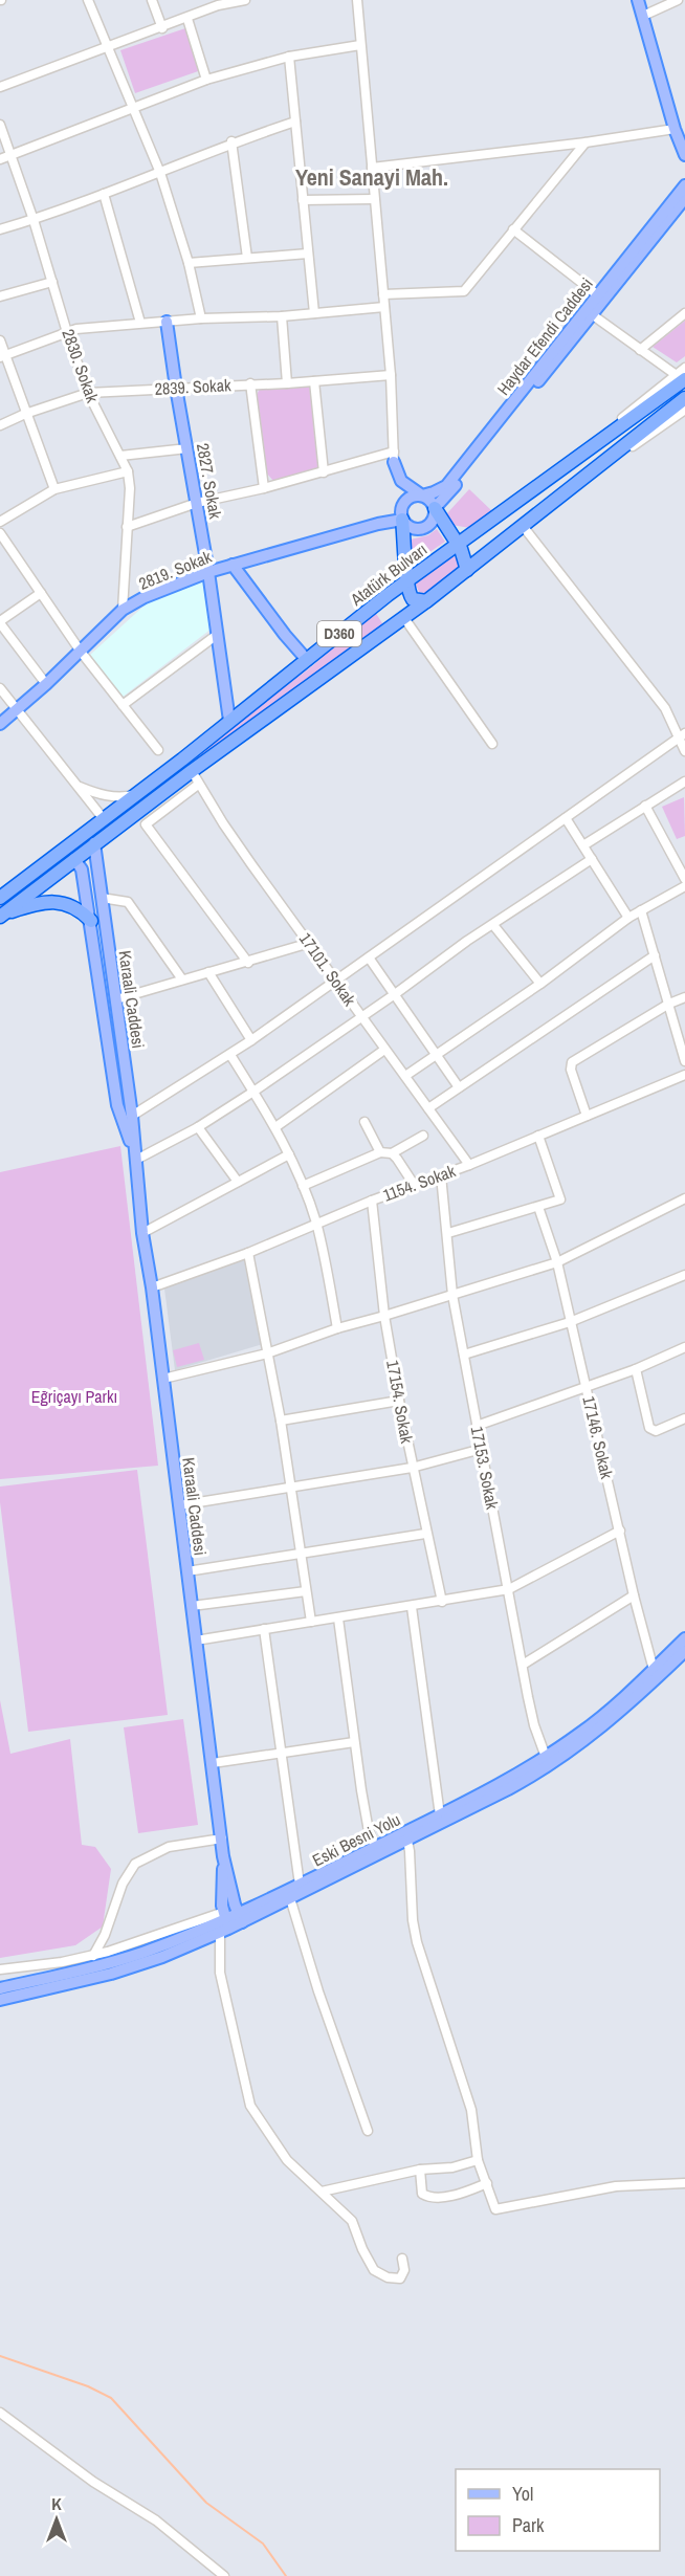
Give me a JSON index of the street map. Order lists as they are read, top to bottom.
{
  "streets": {
    "highway": ["Atatürk Bulvarı", "D360"],
    "main road": [
      "Haydar Efendi Caddesi",
      "2827. Sokak",
      "2819. Sokak",
      "Karaali Caddesi",
      "Eski Besni Yolu"
    ],
    "street": [
      "2830. Sokak",
      "2839. Sokak",
      "17101. Sokak",
      "1154. Sokak",
      "17154. Sokak",
      "17146. Sokak",
      "17153. Sokak"
    ]
  },
  "crossings": [
    ["Haydar Efendi Caddesi", "2819. Sokak"],
    ["2830. Sokak", "2839. Sokak"],
    ["2830. Sokak", "2819. Sokak"],
    ["2839. Sokak", "2827. Sokak"],
    ["2827. Sokak", "2819. Sokak"],
    ["2827. Sokak", "Atatürk Bulvarı"],
    ["D360", "17101. Sokak"],
    ["D360", "Karaali Caddesi"],
    ["17101. Sokak", "1154. Sokak"],
    ["Karaali Caddesi", "1154. Sokak"],
    ["1154. Sokak", "17154. Sokak"],
    ["1154. Sokak", "17153. Sokak"],
    ["17146. Sokak", "Eski Besni Yolu"],
    ["17153. Sokak", "Eski Besni Yolu"]
  ],
  "districts": ["Yeni Sanayi Mah."],
  "parks": ["Eğriçayı Parkı"],
  "legend": ["Yol", "Park"],
  "north": "top"
}
